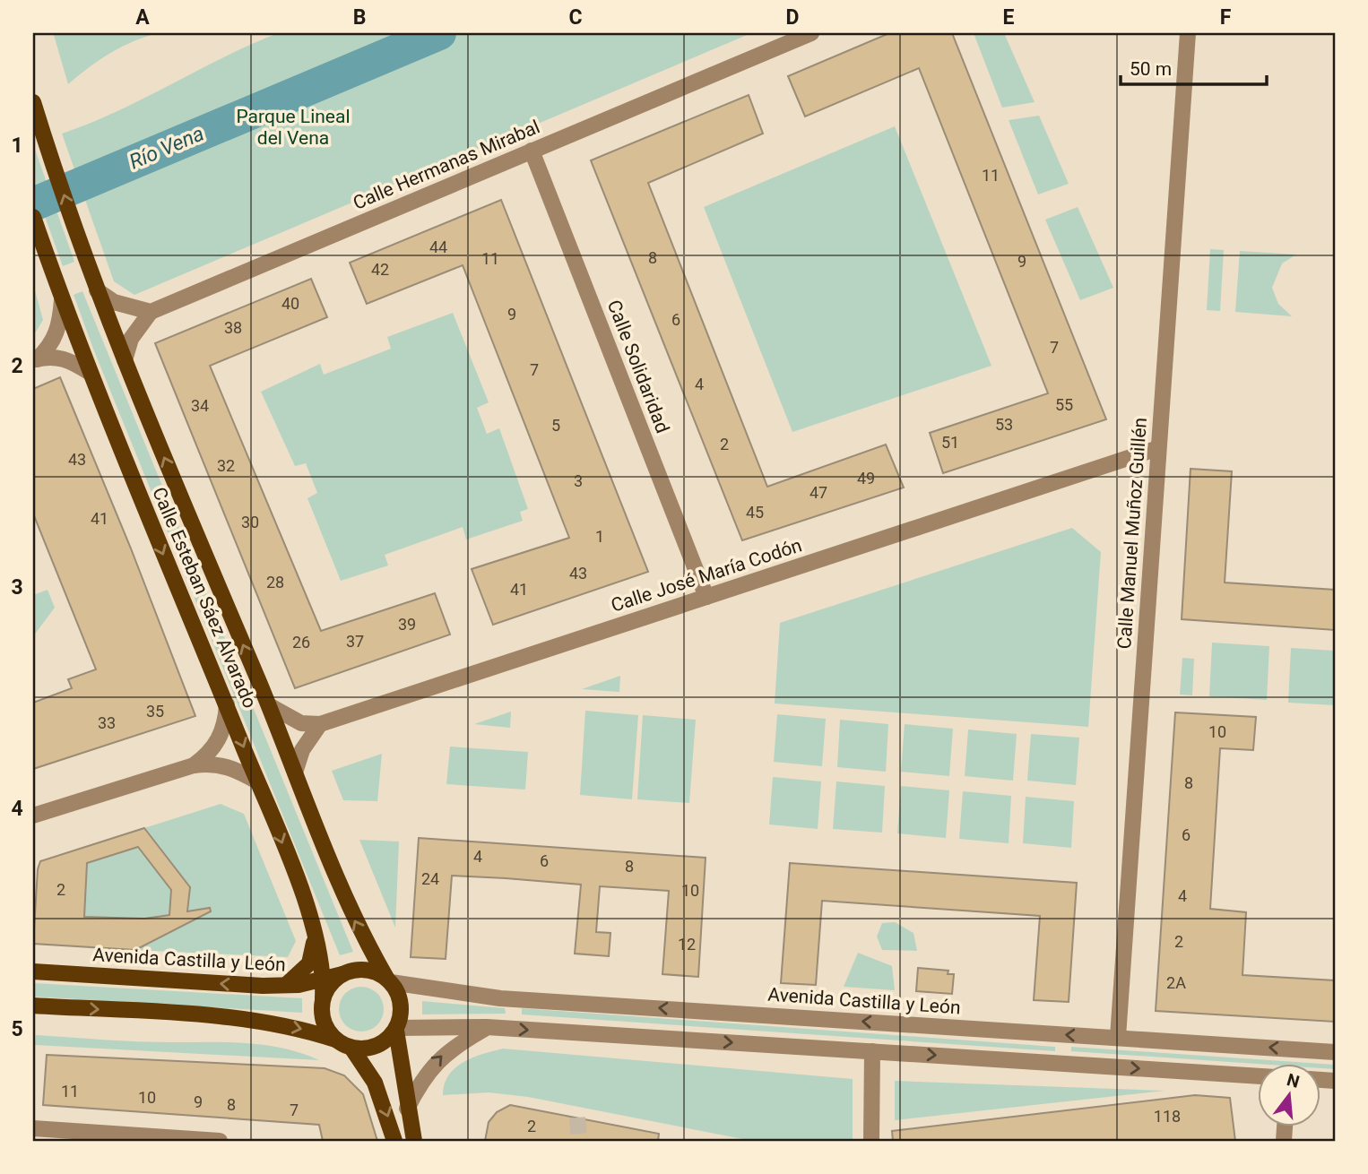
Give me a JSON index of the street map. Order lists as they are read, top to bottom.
{
  "streets": {
    "main road": ["Calle Esteban Sáez Alvarado", "Avenida Castilla y León"],
    "street": [
      "Calle Hermanas Mirabal",
      "Calle Solidaridad",
      "Calle Manuel Muñoz Guillén",
      "Calle José María Codón"
    ]
  },
  "crossings": [
    ["Calle Hermanas Mirabal", "Calle Solidaridad"],
    ["Calle Solidaridad", "Calle José María Codón"],
    ["Calle Manuel Muñoz Guillén", "Calle José María Codón"],
    ["Calle Manuel Muñoz Guillén", "Avenida Castilla y León"],
    ["Calle Esteban Sáez Alvarado", "Avenida Castilla y León"]
  ],
  "water": ["Río Vena"],
  "parks": ["Parque Lineal del Vena"],
  "house_numbers": [
    "11",
    "44",
    "8",
    "11",
    "9",
    "42",
    "40",
    "9",
    "6",
    "38",
    "7",
    "7",
    "4",
    "55",
    "34",
    "53",
    "5",
    "51",
    "2",
    "43",
    "32",
    "49",
    "3",
    "47",
    "45",
    "41",
    "30",
    "1",
    "43",
    "28",
    "41",
    "39",
    "37",
    "26",
    "35",
    "33",
    "10",
    "8",
    "6",
    "4",
    "6",
    "8",
    "24",
    "2",
    "10",
    "4",
    "2",
    "12",
    "2A",
    "11",
    "10",
    "9",
    "8",
    "7",
    "118",
    "2"
  ],
  "scale_bar": "50 m",
  "north": "top",
  "grid": {
    "columns": [
      "A",
      "B",
      "C",
      "D",
      "E",
      "F"
    ],
    "rows": [
      "1",
      "2",
      "3",
      "4",
      "5"
    ]
  }
}
